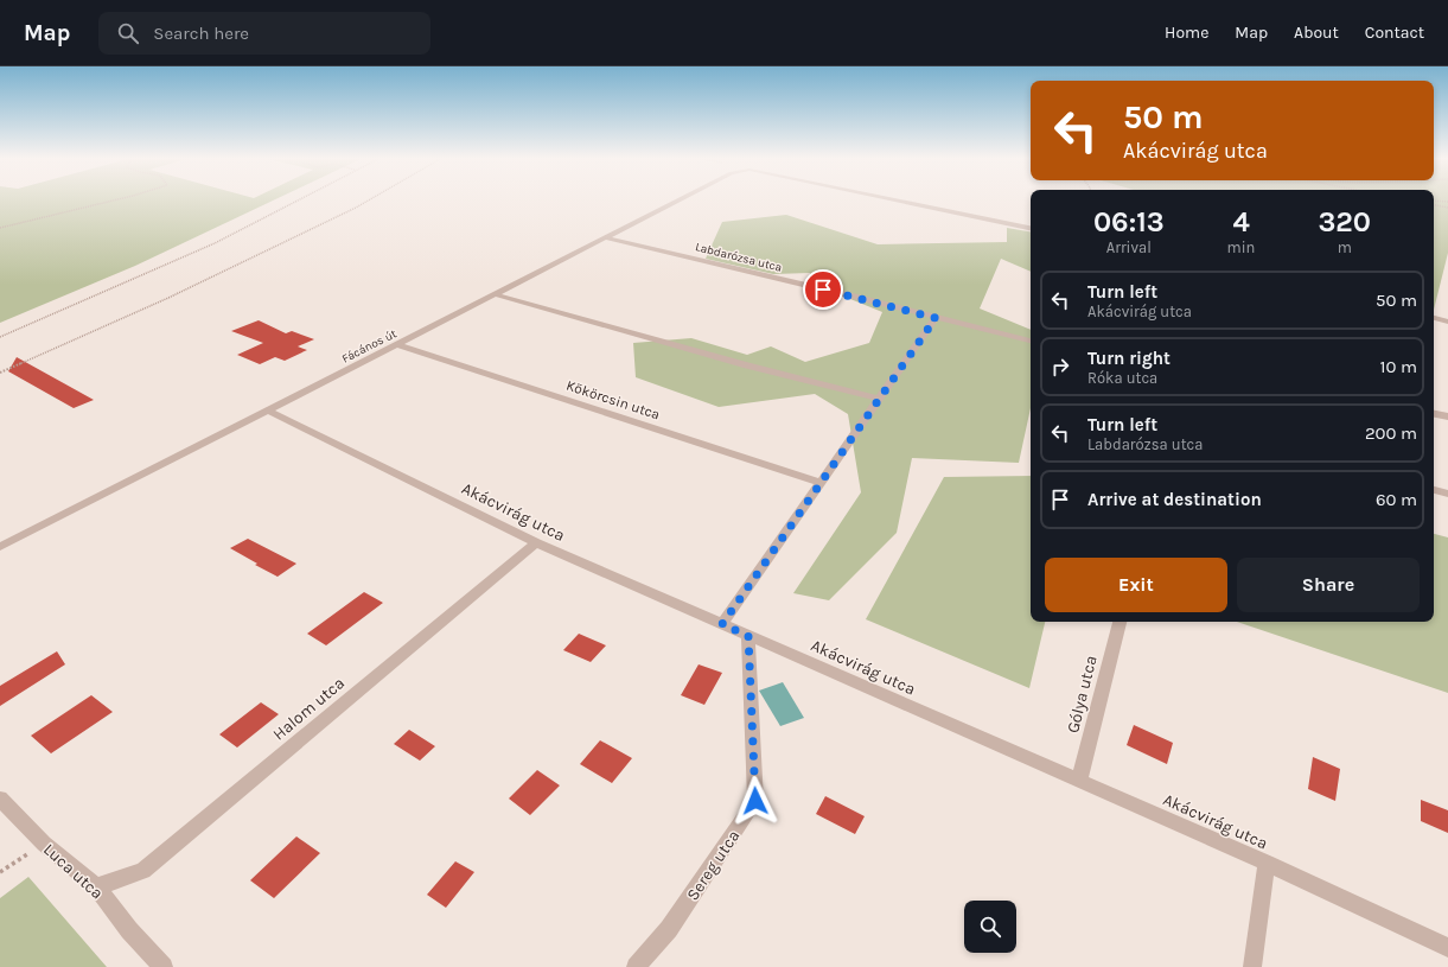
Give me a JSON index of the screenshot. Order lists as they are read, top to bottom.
{
  "streets": {
    "street": [
      "Labdarózsa utca",
      "Fácános út",
      "Kökörcsin utca",
      "Akácvirág utca",
      "Gólya utca",
      "Halom utca",
      "Sereg utca",
      "Luca utca"
    ]
  },
  "crossings": [
    ["Labdarózsa utca", "Fácános út"],
    ["Fácános út", "Kökörcsin utca"],
    ["Fácános út", "Akácvirág utca"],
    ["Akácvirág utca", "Gólya utca"],
    ["Akácvirág utca", "Halom utca"],
    ["Akácvirág utca", "Sereg utca"],
    ["Halom utca", "Luca utca"]
  ],
  "page": {
    "header": "Map",
    "search": "Search here",
    "nav": [
      "Home",
      "Map",
      "About",
      "Contact"
    ],
    "turn": ["50 m", "Akácvirág utca"],
    "eta": [
      "06:13",
      "Arrival",
      "4",
      "min",
      "320",
      "m"
    ],
    "list": [
      {
        "name": "Turn left",
        "note": "Akácvirág utca",
        "value": "50 m"
      },
      {
        "name": "Turn right",
        "note": "Róka utca",
        "value": "10 m"
      },
      {
        "name": "Turn left",
        "note": "Labdarózsa utca",
        "value": "200 m"
      },
      {
        "name": "Arrive at destination",
        "value": "60 m"
      }
    ],
    "buttons": ["Exit", "Share"]
  }
}
